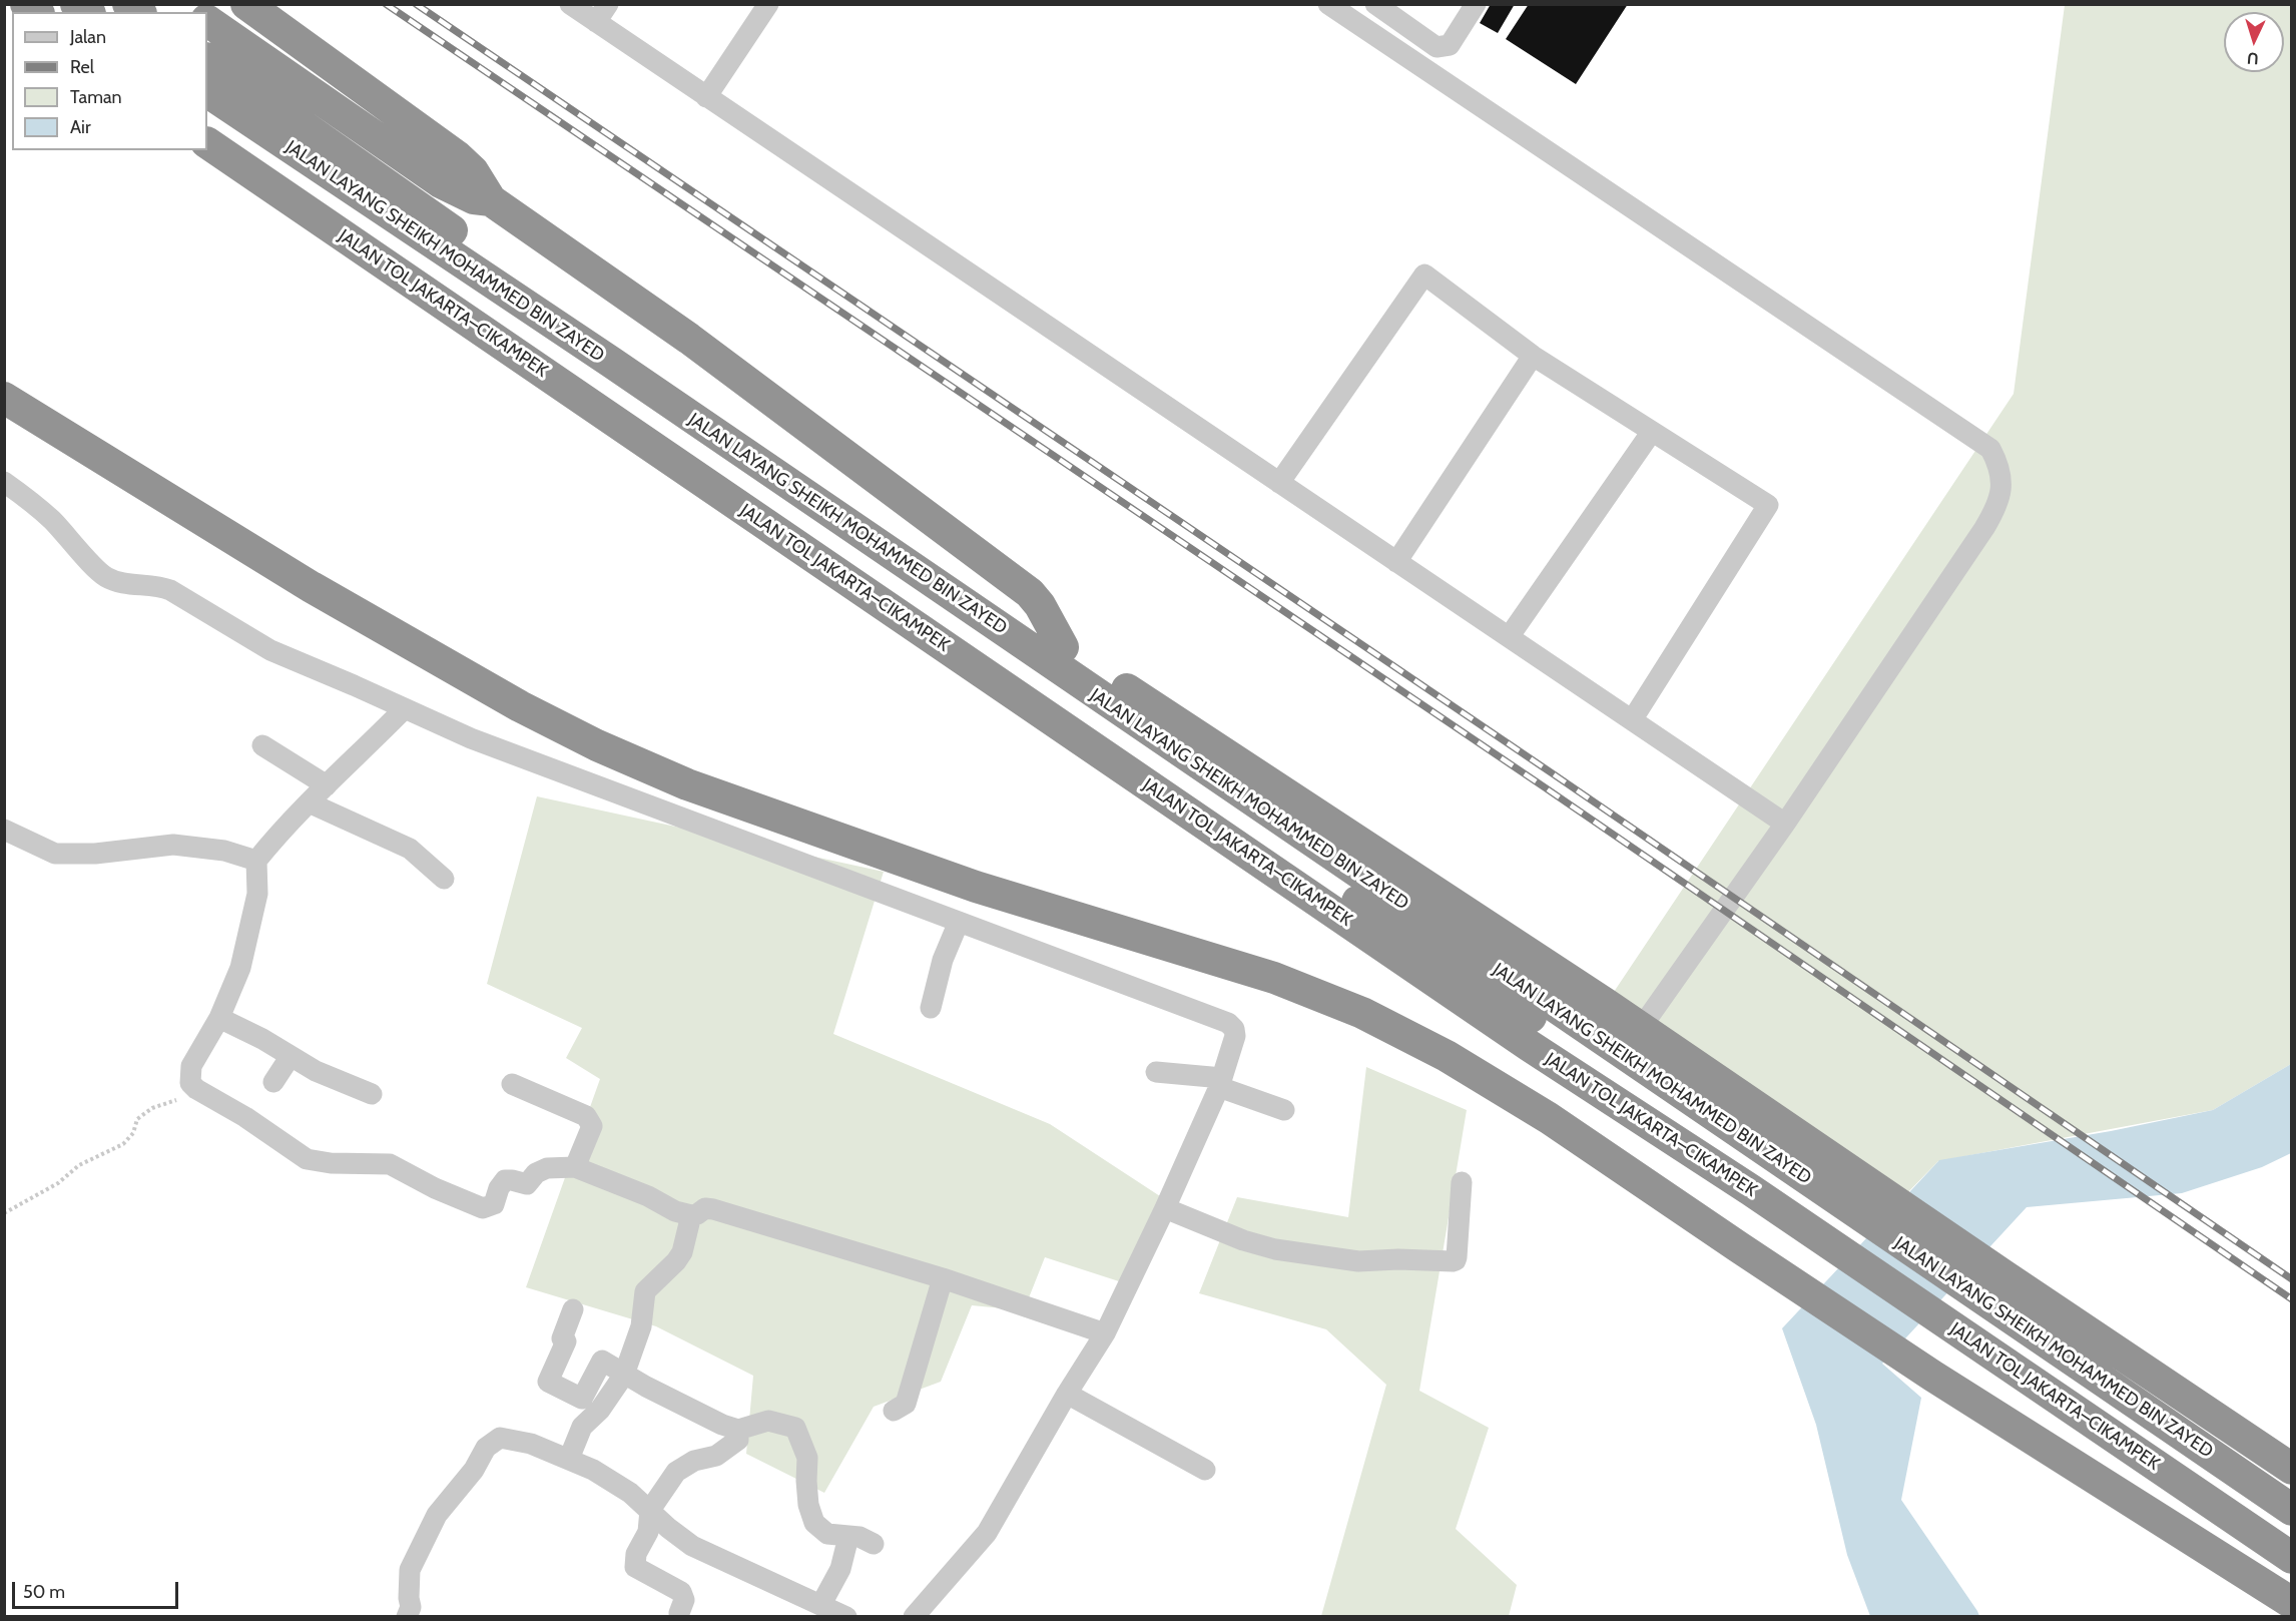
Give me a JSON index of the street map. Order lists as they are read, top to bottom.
{
  "streets": {
    "highway": ["JALAN LAYANG SHEIKH MOHAMMED BIN ZAYED", "JALAN TOL JAKARTA–CIKAMPEK"]
  },
  "legend": [
    "Jalan",
    "Rel",
    "Taman",
    "Air"
  ],
  "scale_bar": "50 m",
  "north": "bottom"
}
